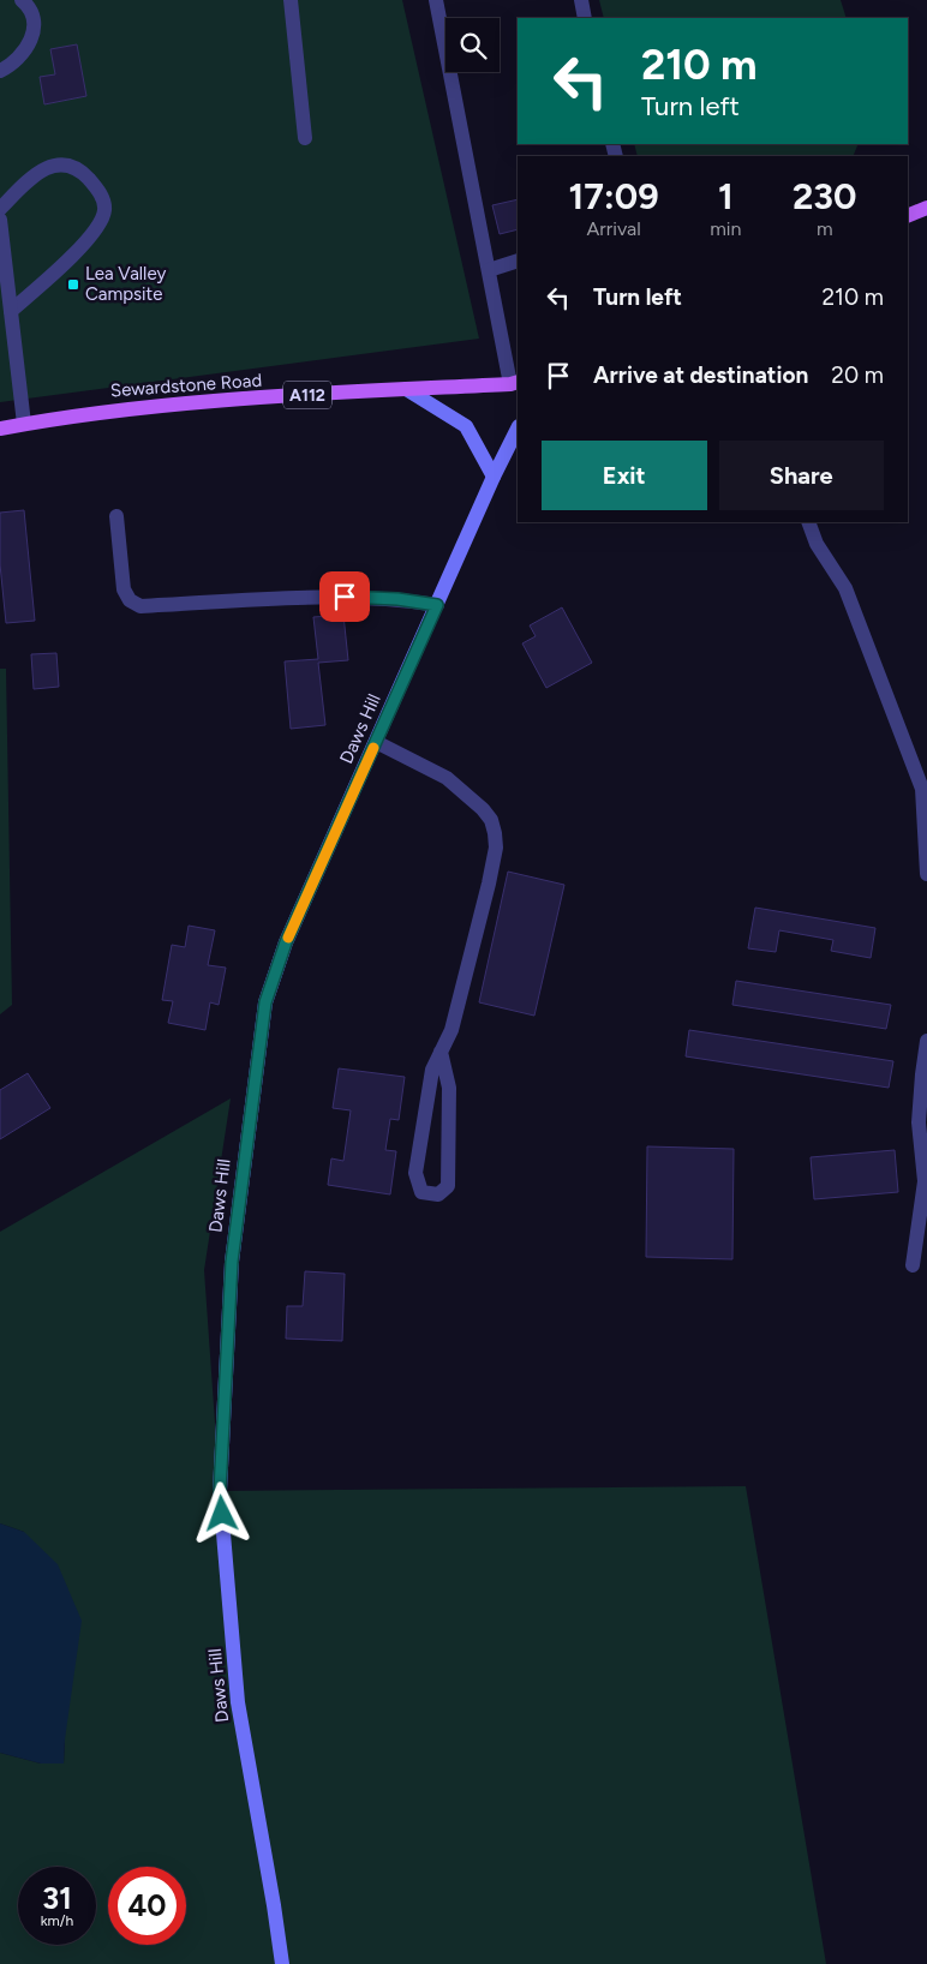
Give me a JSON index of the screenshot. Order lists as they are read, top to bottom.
{
  "streets": {
    "main road": ["Sewardstone Road", "A112"],
    "street": ["Daws Hill"]
  },
  "places": {
    "transit": ["Lea Valley Campsite"]
  },
  "page": {
    "turn": ["210 m", "Turn left"],
    "eta": [
      "17:09",
      "Arrival",
      "1",
      "min",
      "230",
      "m"
    ],
    "list": [
      {
        "name": "Turn left",
        "value": "210 m"
      },
      {
        "name": "Arrive at destination",
        "value": "20 m"
      }
    ],
    "buttons": ["Exit", "Share"],
    "speed": "31 km/h",
    "limit": "40"
  }
}
